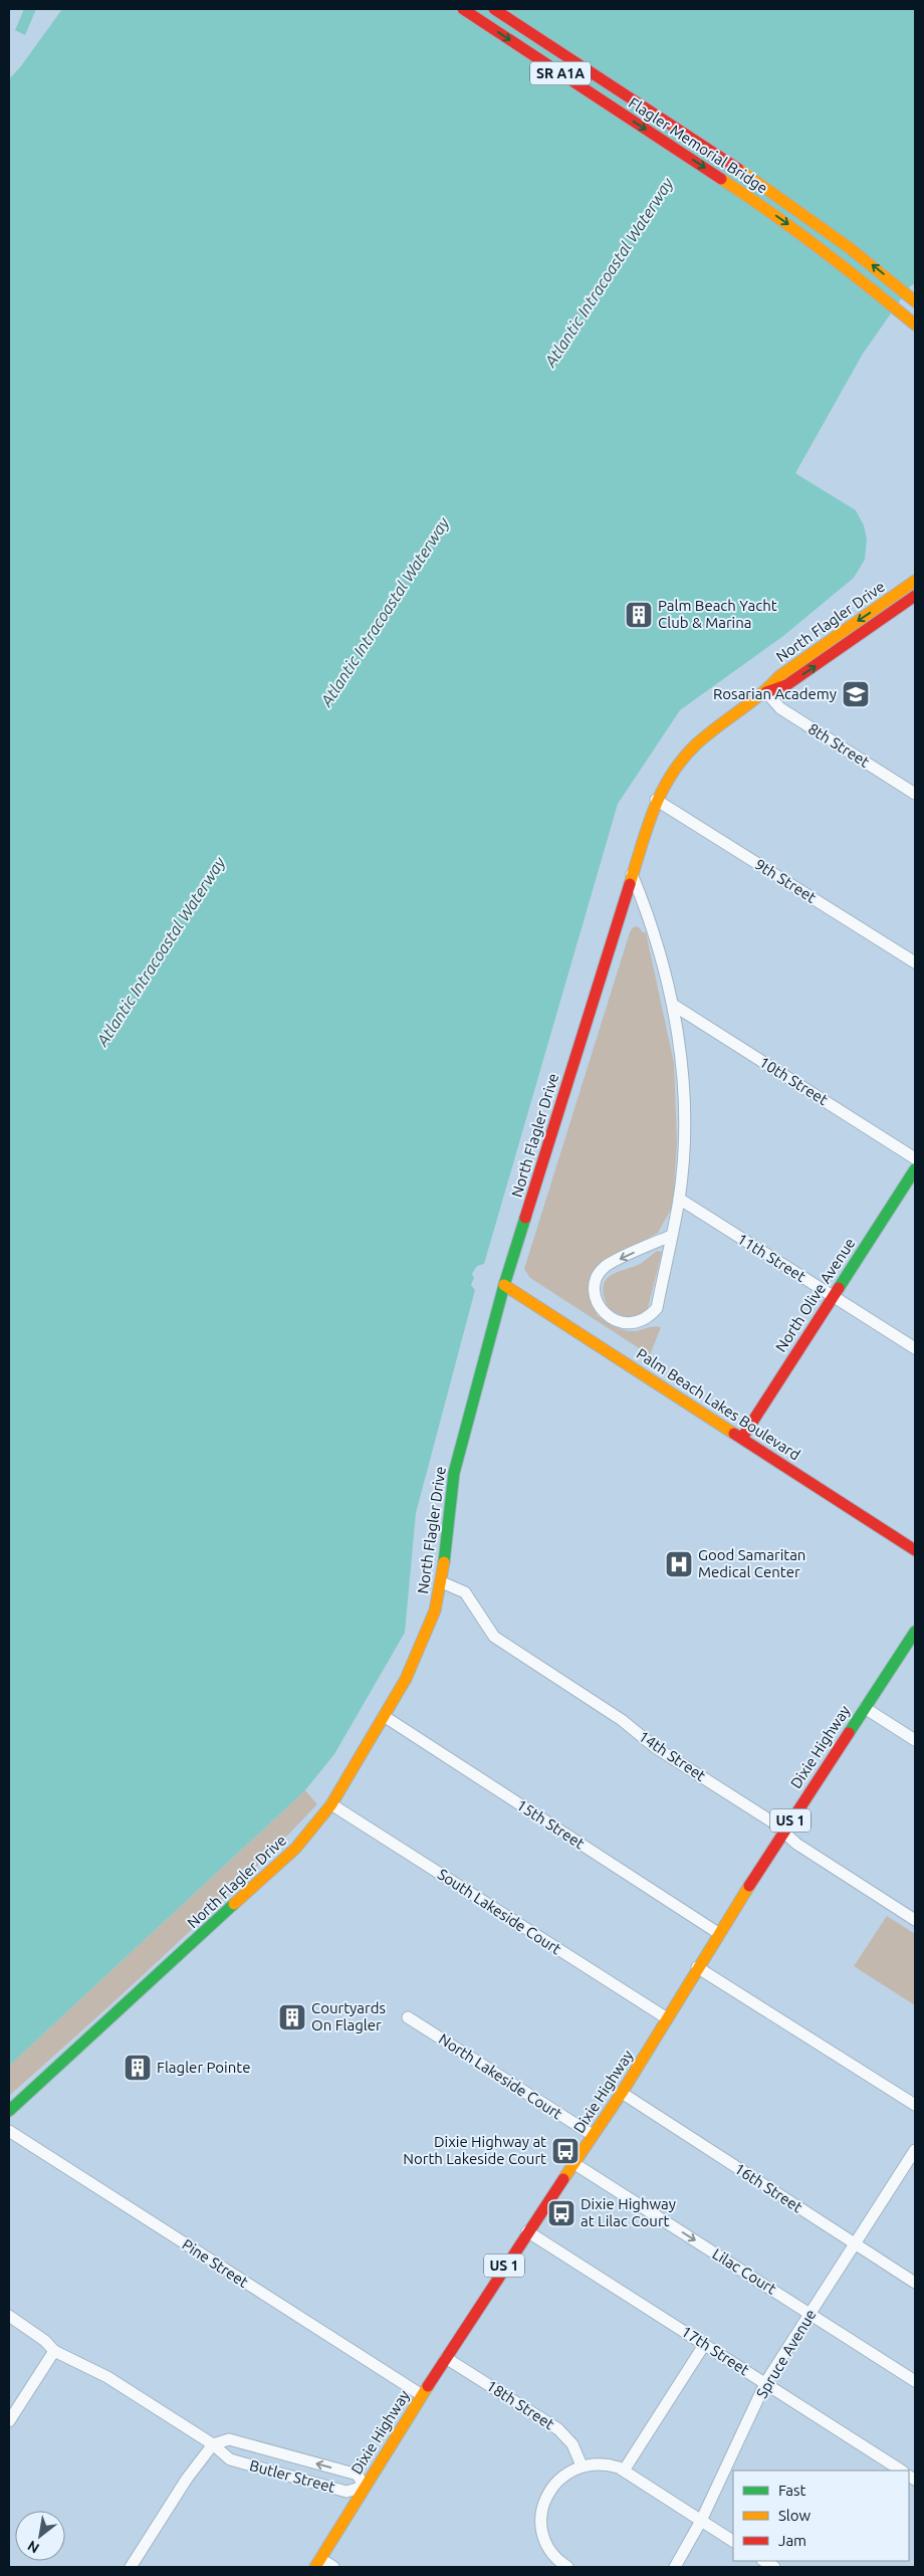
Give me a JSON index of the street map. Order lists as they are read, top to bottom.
{
  "streets": {
    "street": [
      "SR A1A",
      "Flagler Memorial Bridge",
      "North Flagler Drive",
      "8th Street",
      "9th Street",
      "10th Street",
      "11th Street",
      "North Olive Avenue",
      "Palm Beach Lakes Boulevard",
      "Dixie Highway",
      "14th Street",
      "US 1",
      "15th Street",
      "South Lakeside Court",
      "North Lakeside Court",
      "16th Street",
      "Pine Street",
      "Lilac Court",
      "17th Street",
      "Spruce Avenue",
      "18th Street",
      "Butler Street"
    ]
  },
  "crossings": [
    ["North Flagler Drive", "8th Street"],
    ["North Flagler Drive", "9th Street"],
    ["North Flagler Drive", "Palm Beach Lakes Boulevard"],
    ["North Flagler Drive", "14th Street"],
    ["North Flagler Drive", "15th Street"],
    ["North Flagler Drive", "South Lakeside Court"],
    ["11th Street", "North Olive Avenue"],
    ["North Olive Avenue", "Palm Beach Lakes Boulevard"],
    ["Dixie Highway", "14th Street"],
    ["Dixie Highway", "15th Street"],
    ["Dixie Highway", "South Lakeside Court"],
    ["Dixie Highway", "North Lakeside Court"],
    ["Dixie Highway", "16th Street"],
    ["Dixie Highway", "Pine Street"],
    ["Dixie Highway", "Lilac Court"],
    ["Dixie Highway", "17th Street"],
    ["Dixie Highway", "18th Street"],
    ["Dixie Highway", "Butler Street"],
    ["16th Street", "Spruce Avenue"],
    ["Lilac Court", "Spruce Avenue"],
    ["17th Street", "Spruce Avenue"]
  ],
  "one_way": ["Lilac Court"],
  "water": ["Atlantic Intracoastal Waterway"],
  "places": {
    "building": ["Palm Beach Yacht Club & Marina", "Courtyards On Flagler", "Flagler Pointe"],
    "school or university": ["Rosarian Academy"],
    "hospital": ["Good Samaritan Medical Center"],
    "bus stop": ["Dixie Highway at North Lakeside Court", "Dixie Highway at Lilac Court"]
  },
  "legend": ["Fast", "Slow", "Jam"],
  "north": "bottom left"
}
